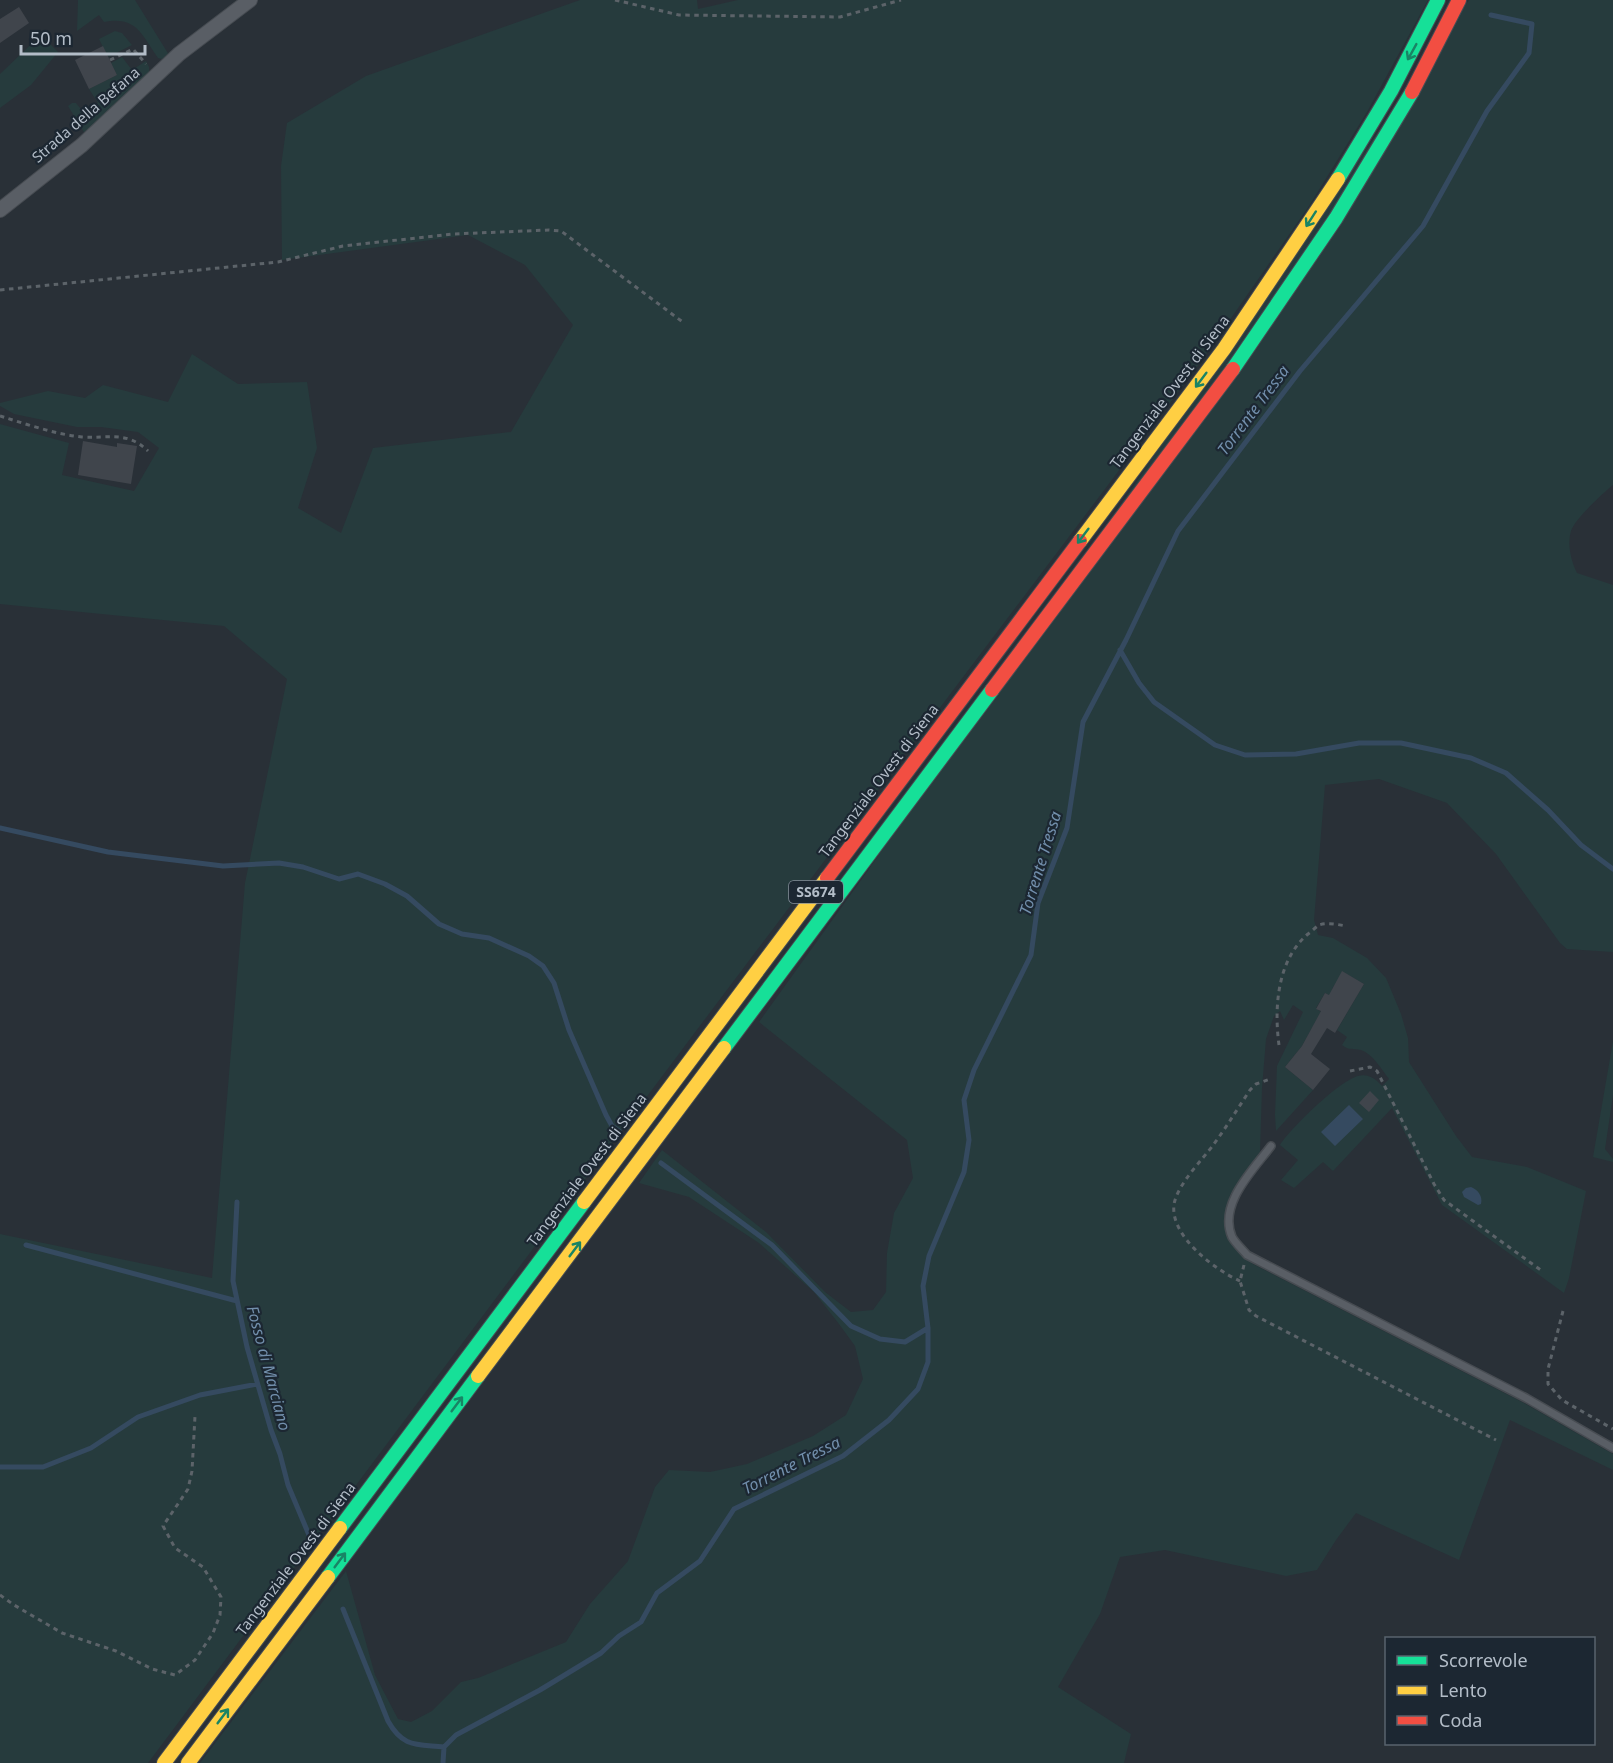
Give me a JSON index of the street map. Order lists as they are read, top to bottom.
{
  "streets": {
    "highway": ["Tangenziale Ovest di Siena", "SS674"],
    "street": ["Strada della Befana"]
  },
  "water": ["Torrente Tressa", "Fosso di Marciano"],
  "legend": ["Scorrevole", "Lento", "Coda"],
  "scale_bar": "50 m"
}
